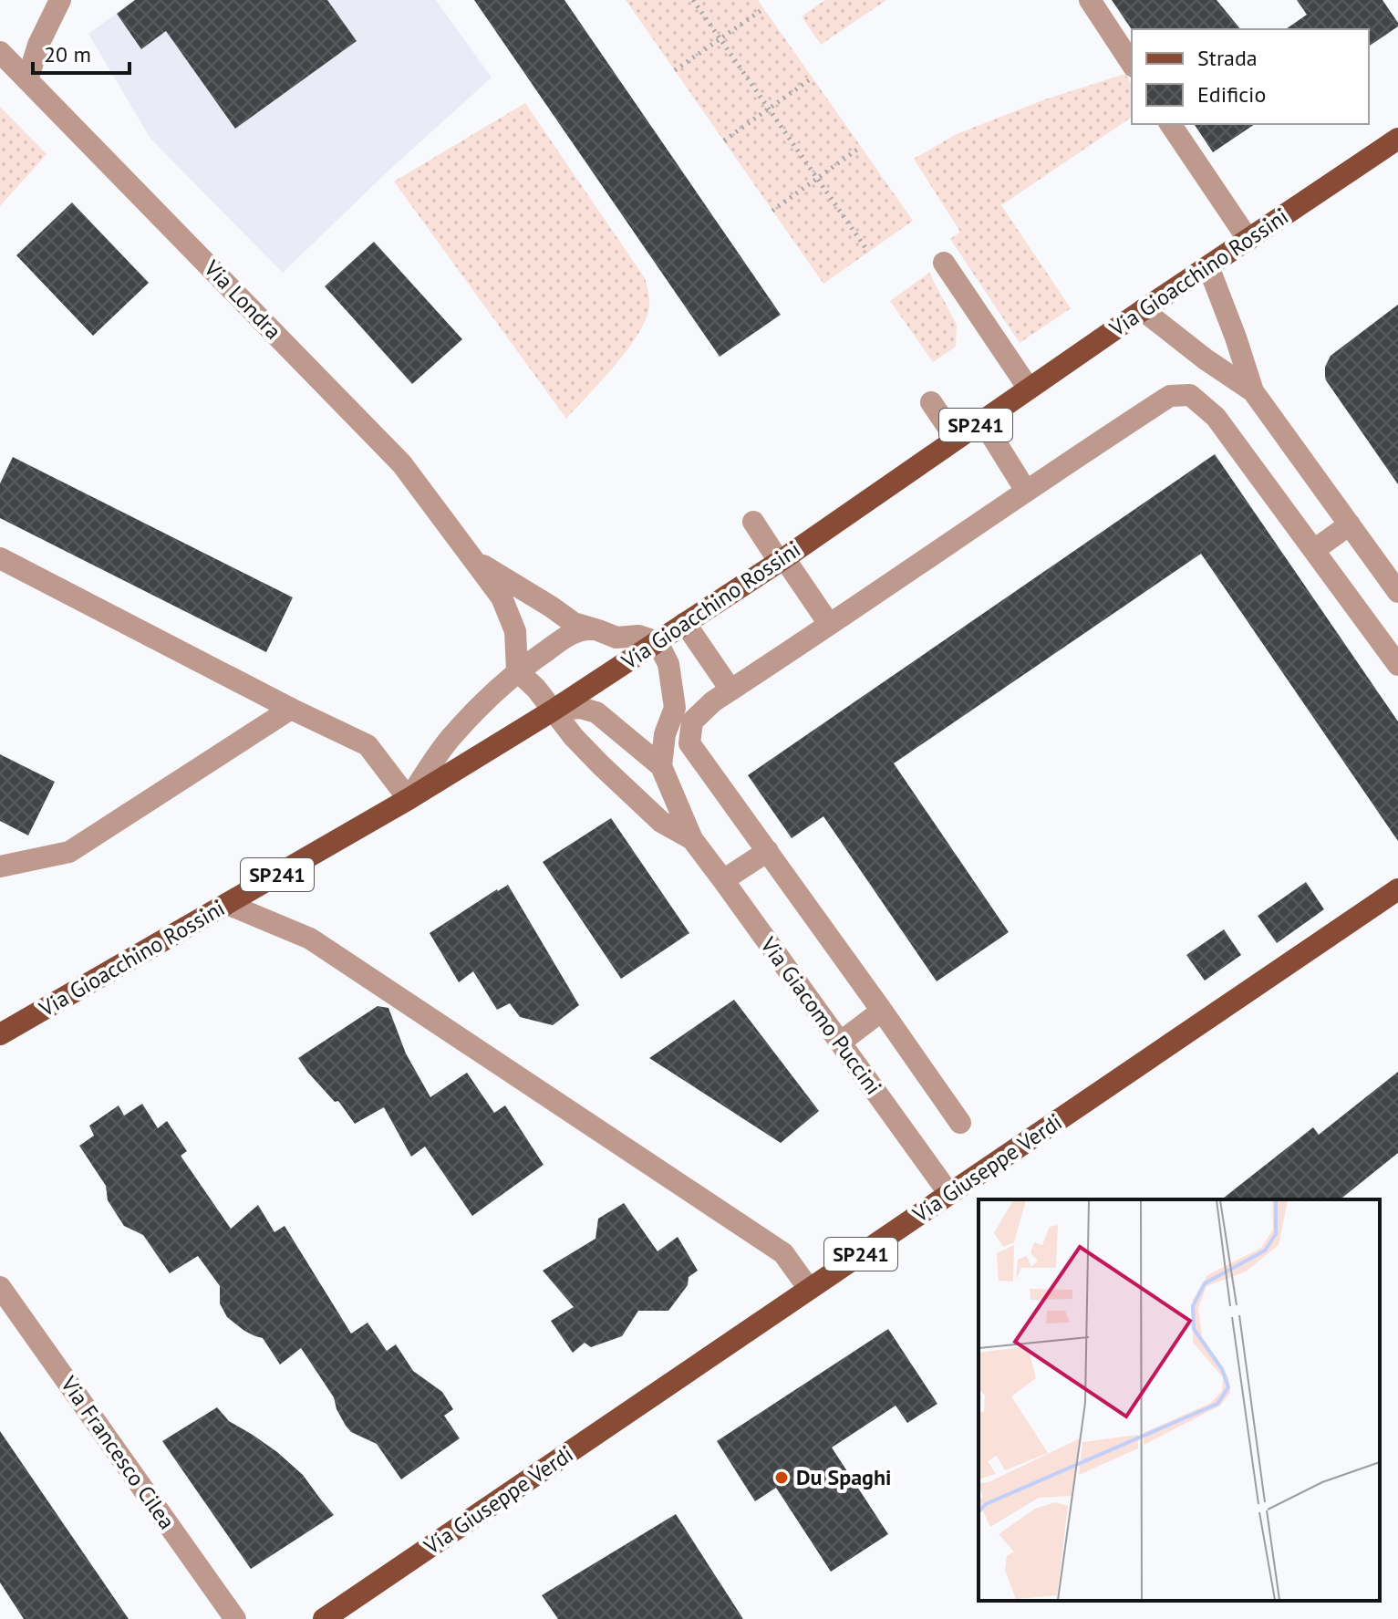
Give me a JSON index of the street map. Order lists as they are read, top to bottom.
{
  "streets": {
    "main road": ["Via Gioacchino Rossini", "SP241", "Via Giuseppe Verdi"],
    "street": ["Via Londra", "Via Giacomo Puccini", "Via Francesco Cilea"]
  },
  "crossings": [
    ["Via Gioacchino Rossini", "Via Londra"],
    ["Via Gioacchino Rossini", "Via Giacomo Puccini"],
    ["Via Giacomo Puccini", "Via Giuseppe Verdi"]
  ],
  "places": ["Du Spaghi"],
  "legend": ["Strada", "Edificio"],
  "scale_bar": "20 m"
}
